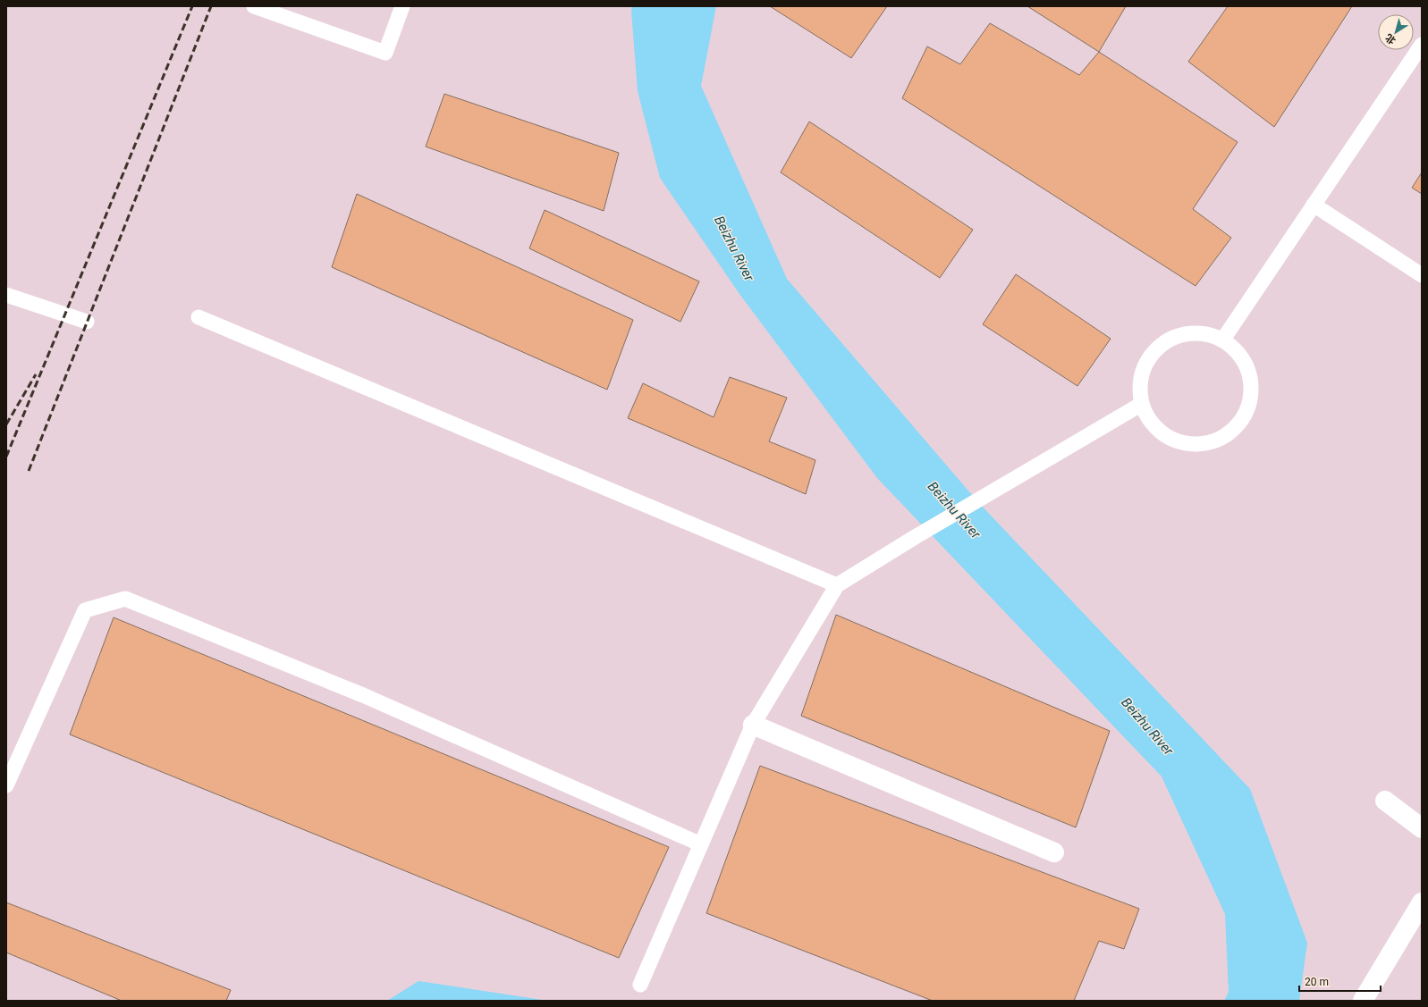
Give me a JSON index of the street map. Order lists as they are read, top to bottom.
{
  "water": ["Beizhu River"],
  "scale_bar": "20 m",
  "north": "bottom left"
}
